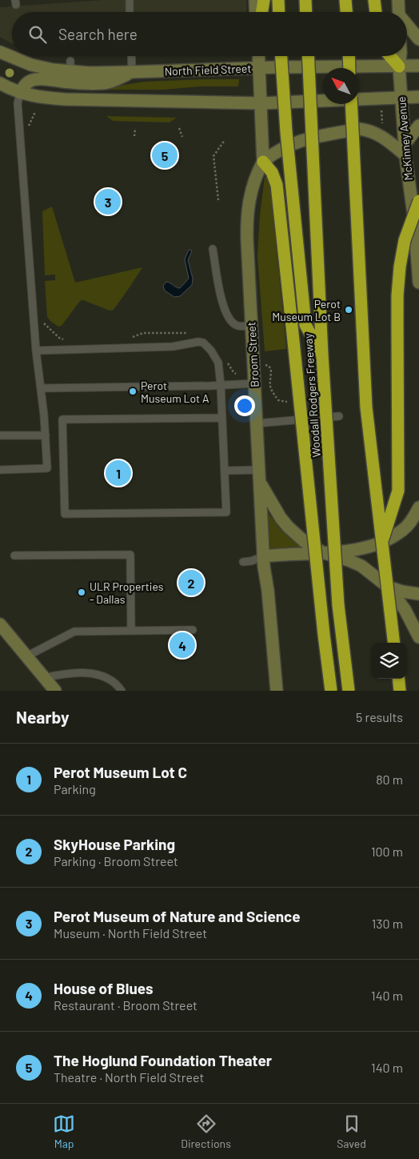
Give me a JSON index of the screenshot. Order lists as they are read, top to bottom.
{
  "streets": {
    "highway": ["Woodall Rodgers Freeway"],
    "main road": ["North Field Street", "McKinney Avenue", "Broom Street"]
  },
  "crossings": [
    ["North Field Street", "McKinney Avenue"],
    ["North Field Street", "Broom Street"]
  ],
  "places": ["Perot Museum Lot B", "Perot Museum Lot A", "ULR Properties - Dallas"],
  "north": "top left",
  "page": {
    "search": "Search here",
    "pins": [
      "5",
      "3",
      "1",
      "2",
      "4"
    ],
    "heading": ["Nearby", "5 results"],
    "list": [
      {
        "mark": "1",
        "name": "Perot Museum Lot C",
        "note": "Parking",
        "value": "80 m"
      },
      {
        "mark": "2",
        "name": "SkyHouse Parking",
        "note": "Parking · Broom Street",
        "value": "100 m"
      },
      {
        "mark": "3",
        "name": "Perot Museum of Nature and Science",
        "note": "Museum · North Field Street",
        "value": "130 m"
      },
      {
        "mark": "4",
        "name": "House of Blues",
        "note": "Restaurant · Broom Street",
        "value": "140 m"
      },
      {
        "mark": "5",
        "name": "The Hoglund Foundation Theater",
        "note": "Theatre · North Field Street",
        "value": "140 m"
      }
    ],
    "nav": ["Map", "Directions", "Saved"]
  }
}
